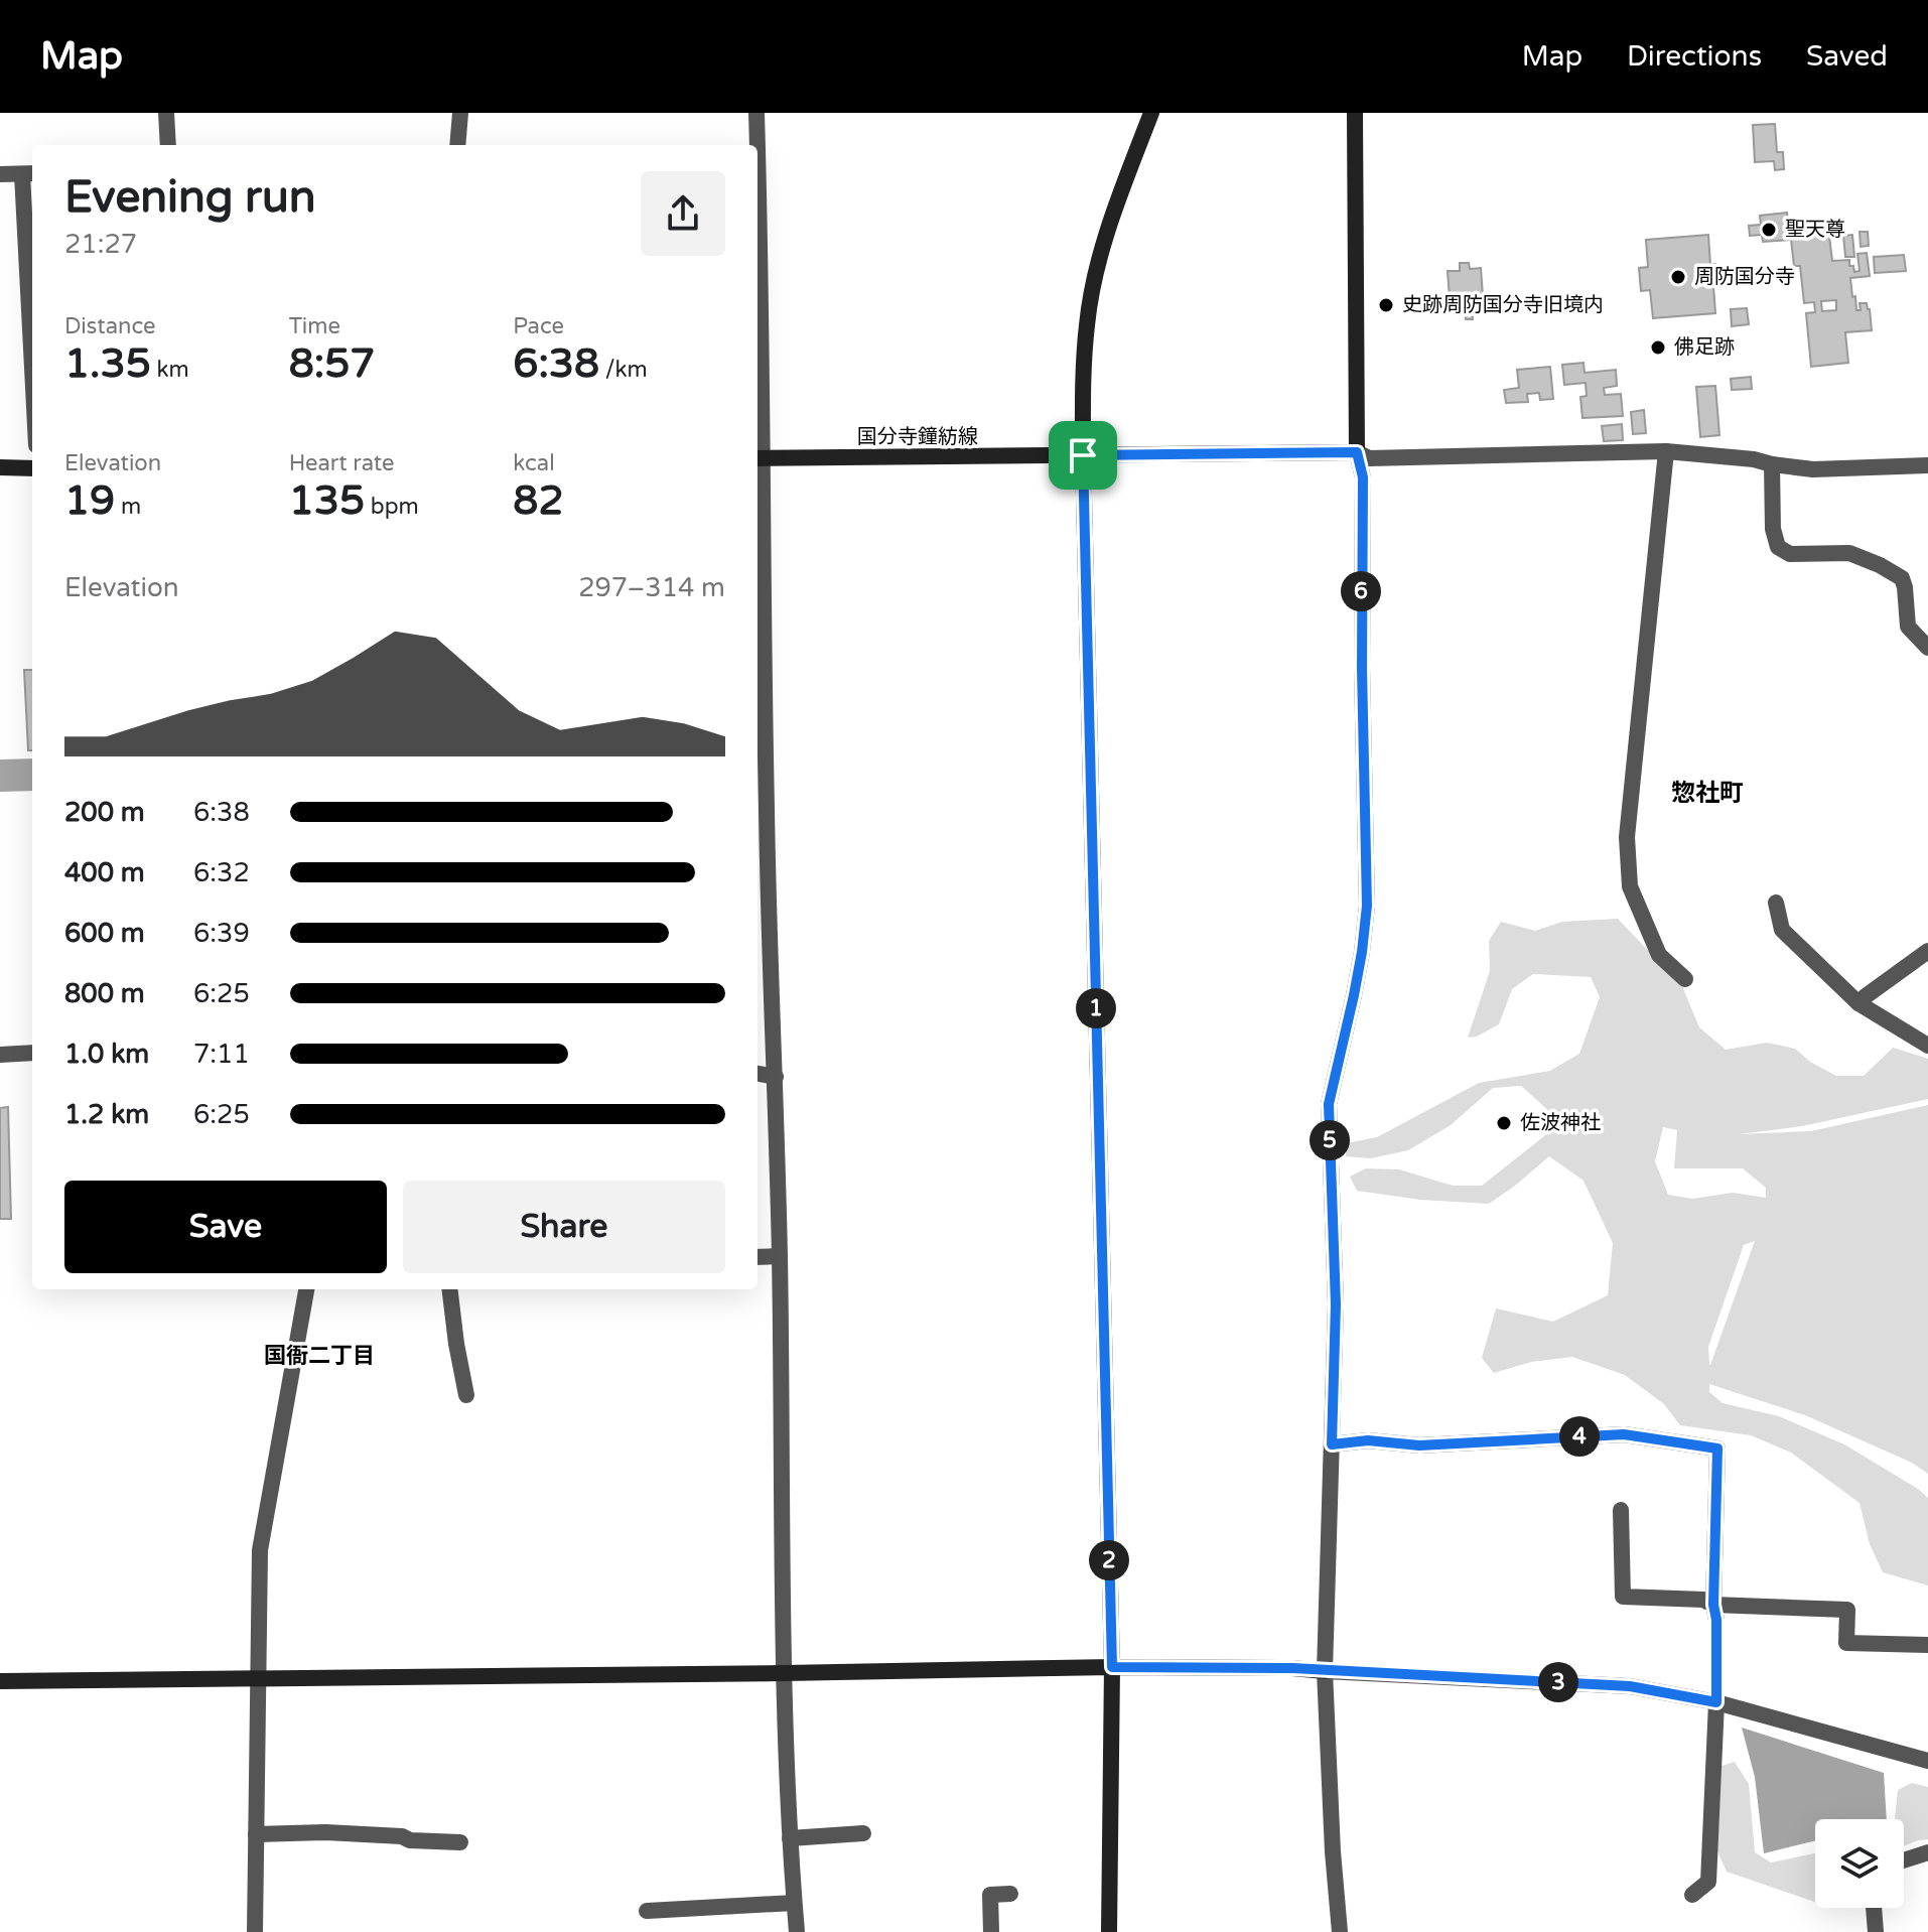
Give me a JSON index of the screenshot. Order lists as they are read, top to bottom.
{
  "streets": {
    "street": ["国分寺鐘紡線"]
  },
  "districts": ["惣社町", "国衙二丁目"],
  "places": [
    "聖天尊",
    "周防国分寺",
    "史跡周防国分寺旧境内",
    "佛足跡",
    "佐波神社"
  ],
  "page": {
    "header": "Map",
    "nav": ["Map", "Directions", "Saved"],
    "heading": ["Evening run", "21:27"],
    "stats": [
      ["Distance", "1.35 km"],
      ["Time", "8:57"],
      ["Pace", "6:38 /km"],
      ["Elevation", "19 m"],
      ["Heart rate", "135 bpm"],
      ["kcal", "82"]
    ],
    "chart": ["Elevation", "297–314 m"],
    "pins": [
      "6",
      "1",
      "5",
      "4",
      "2",
      "3"
    ],
    "list": [
      {
        "name": "200 m",
        "note": "6:38"
      },
      {
        "name": "400 m",
        "note": "6:32"
      },
      {
        "name": "600 m",
        "note": "6:39"
      },
      {
        "name": "800 m",
        "note": "6:25"
      },
      {
        "name": "1.0 km",
        "note": "7:11"
      },
      {
        "name": "1.2 km",
        "note": "6:25"
      }
    ],
    "buttons": ["Save", "Share"]
  }
}
